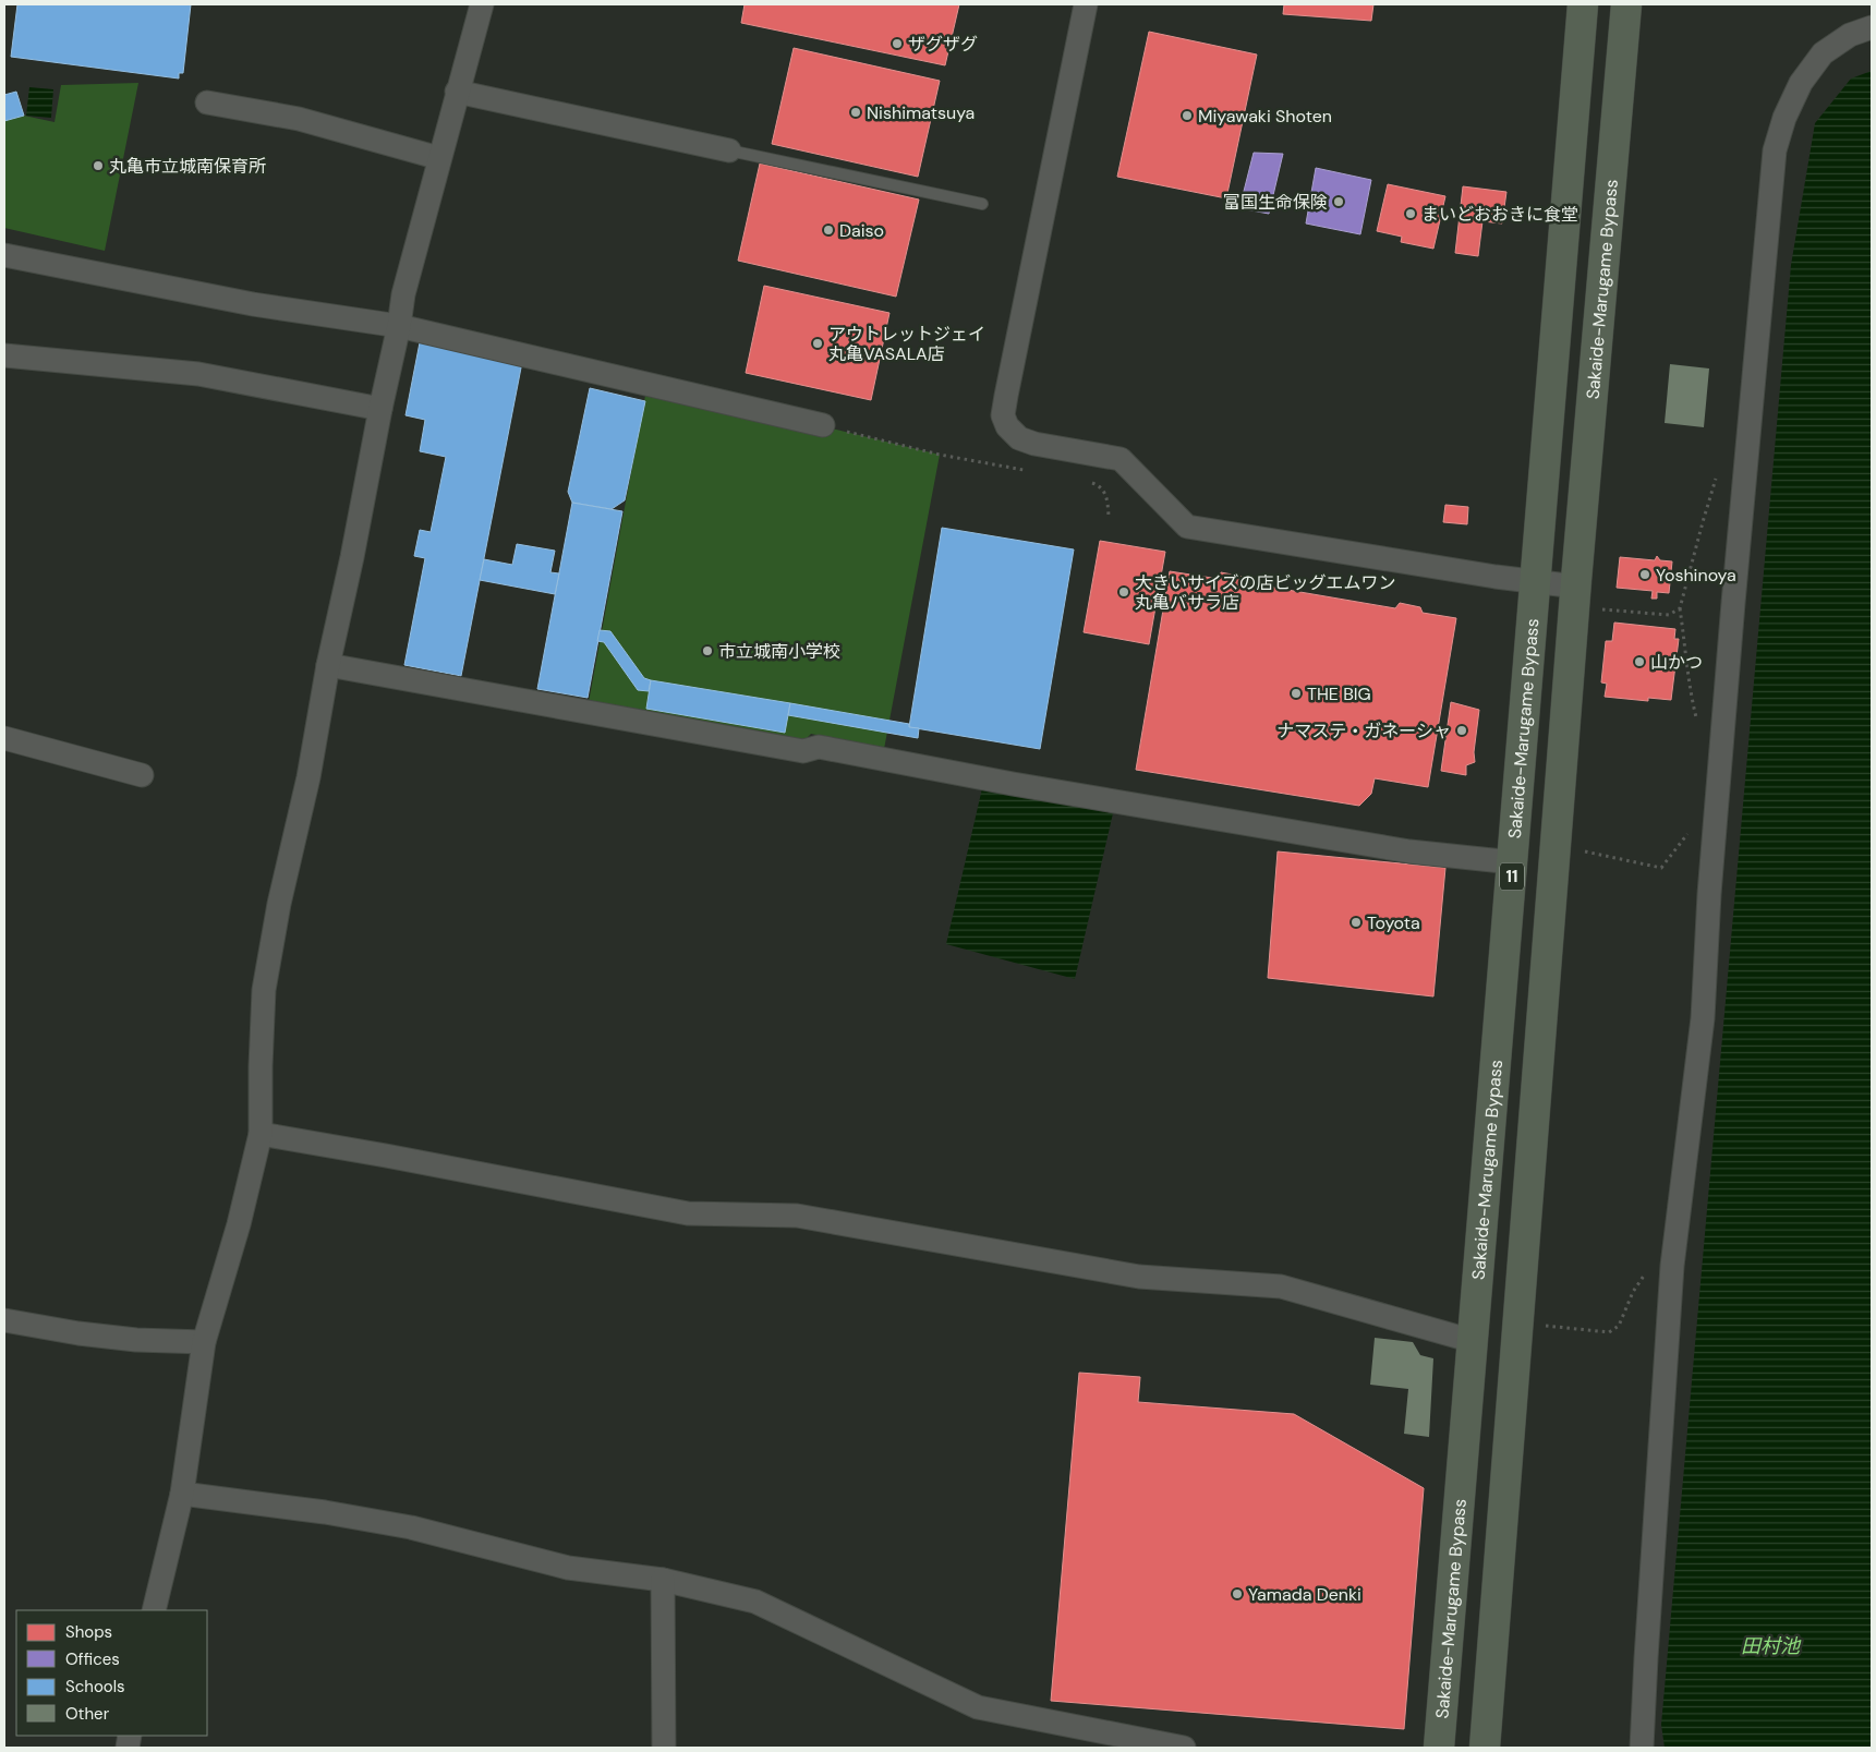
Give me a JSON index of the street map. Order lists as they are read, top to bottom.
{
  "streets": {
    "highway": ["Sakaide-Marugame Bypass", "11"]
  },
  "water": ["田村池"],
  "places": [
    "ザグザグ",
    "Nishimatsuya",
    "Miyawaki Shoten",
    "丸亀市立城南保育所",
    "富国生命保険",
    "まいどおおきに食堂",
    "Daiso",
    "アウトレットジェイ 丸亀VASALA店",
    "Yoshinoya",
    "大きいサイズの店ビッグエムワン 丸亀バサラ店",
    "市立城南小学校",
    "山かつ",
    "THE BIG",
    "ナマステ・ガネーシャ",
    "Toyota",
    "Yamada Denki"
  ],
  "legend": [
    "Shops",
    "Offices",
    "Schools",
    "Other"
  ]
}
